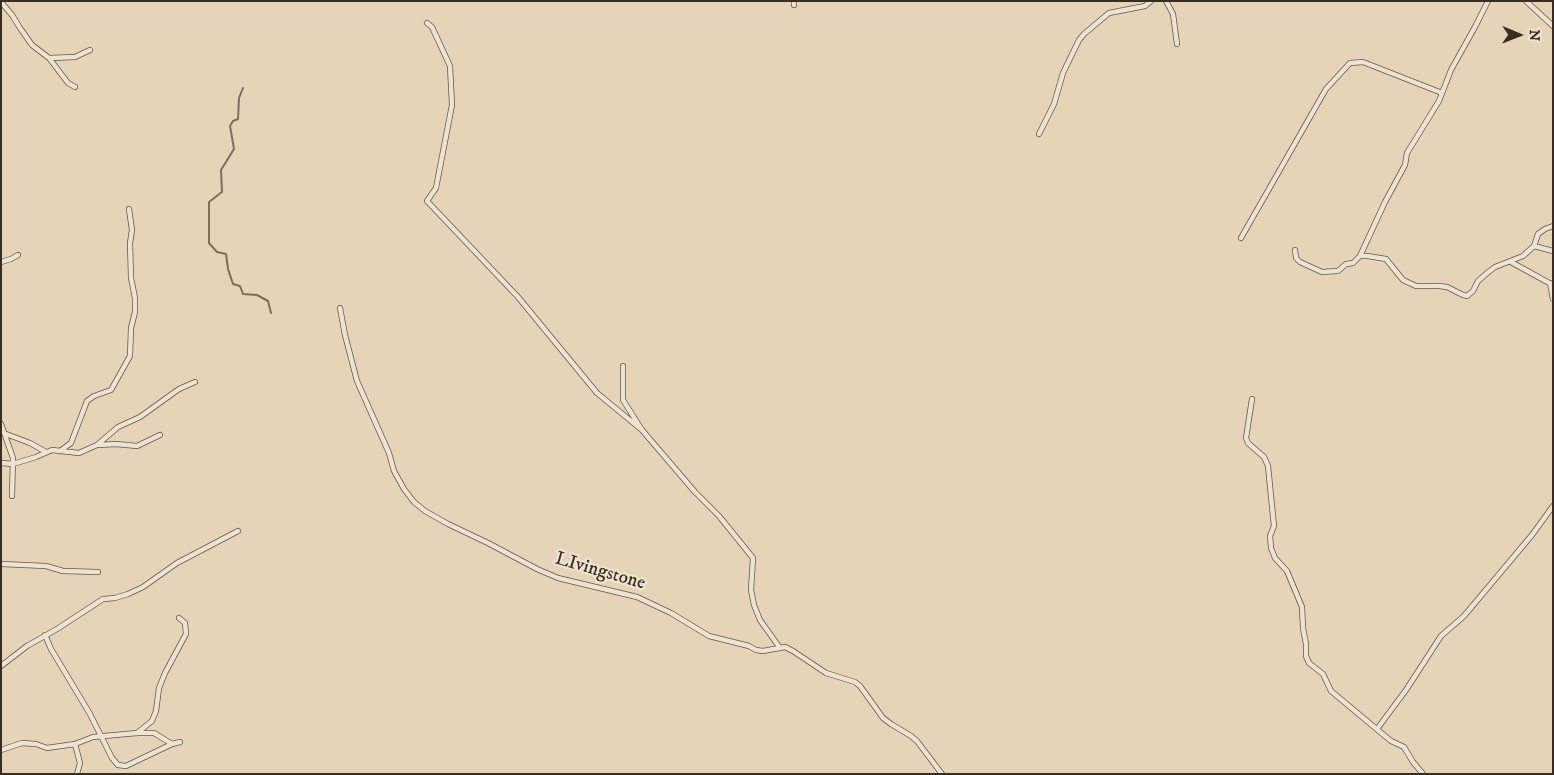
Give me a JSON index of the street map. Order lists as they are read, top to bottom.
{
  "streets": {
    "street": ["LIvingstone"]
  },
  "north": "right"
}
